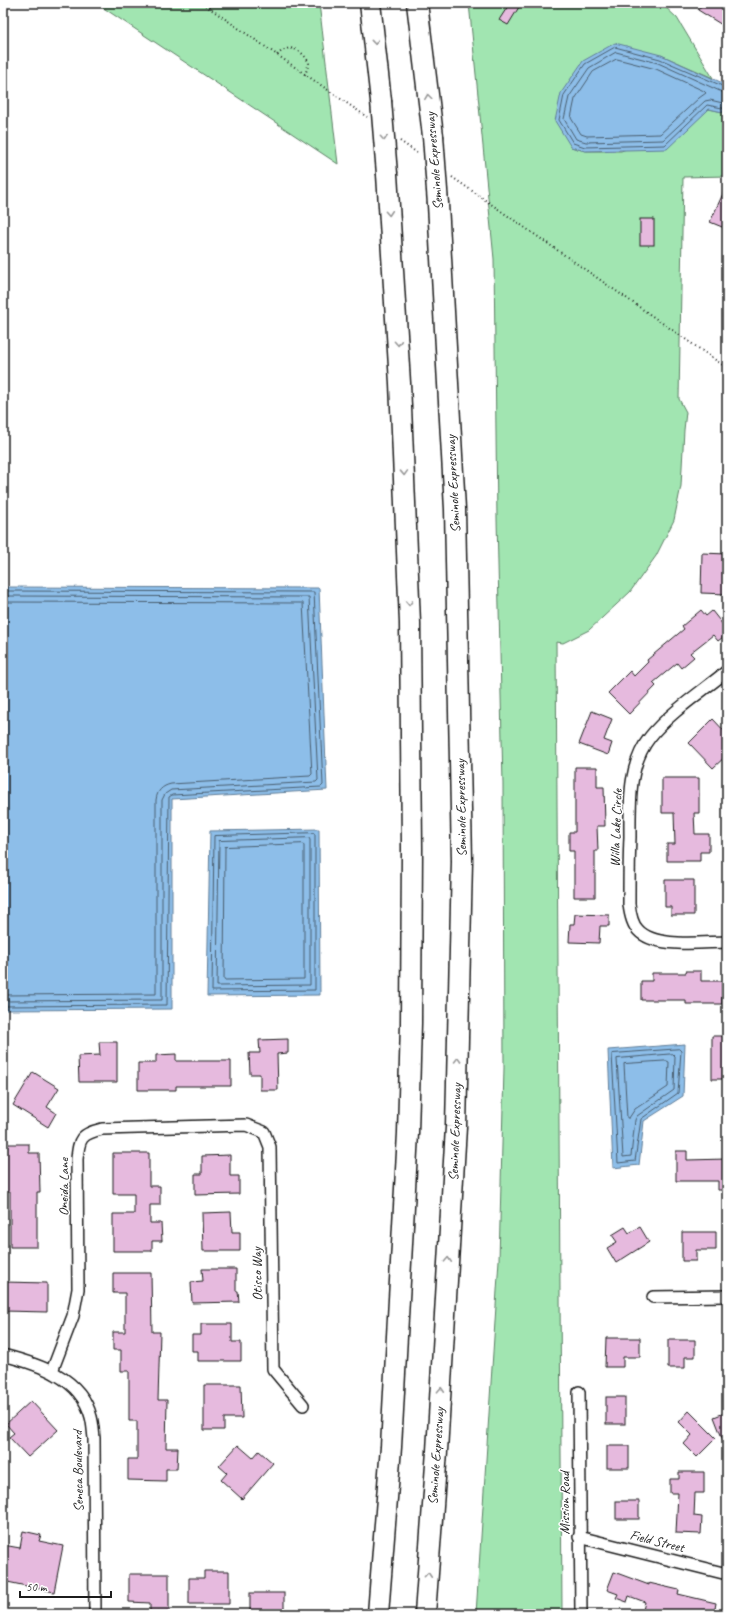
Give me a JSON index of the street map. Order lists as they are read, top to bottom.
{
  "streets": {
    "highway": ["Seminole Expressway"],
    "street": [
      "Willa Lake Circle",
      "Oneida Lane",
      "Otisco Way",
      "Seneca Boulevard",
      "Mission Road",
      "Field Street"
    ]
  },
  "crossings": [
    ["Oneida Lane", "Otisco Way"],
    ["Oneida Lane", "Seneca Boulevard"],
    ["Mission Road", "Field Street"]
  ],
  "scale_bar": "50 m"
}
